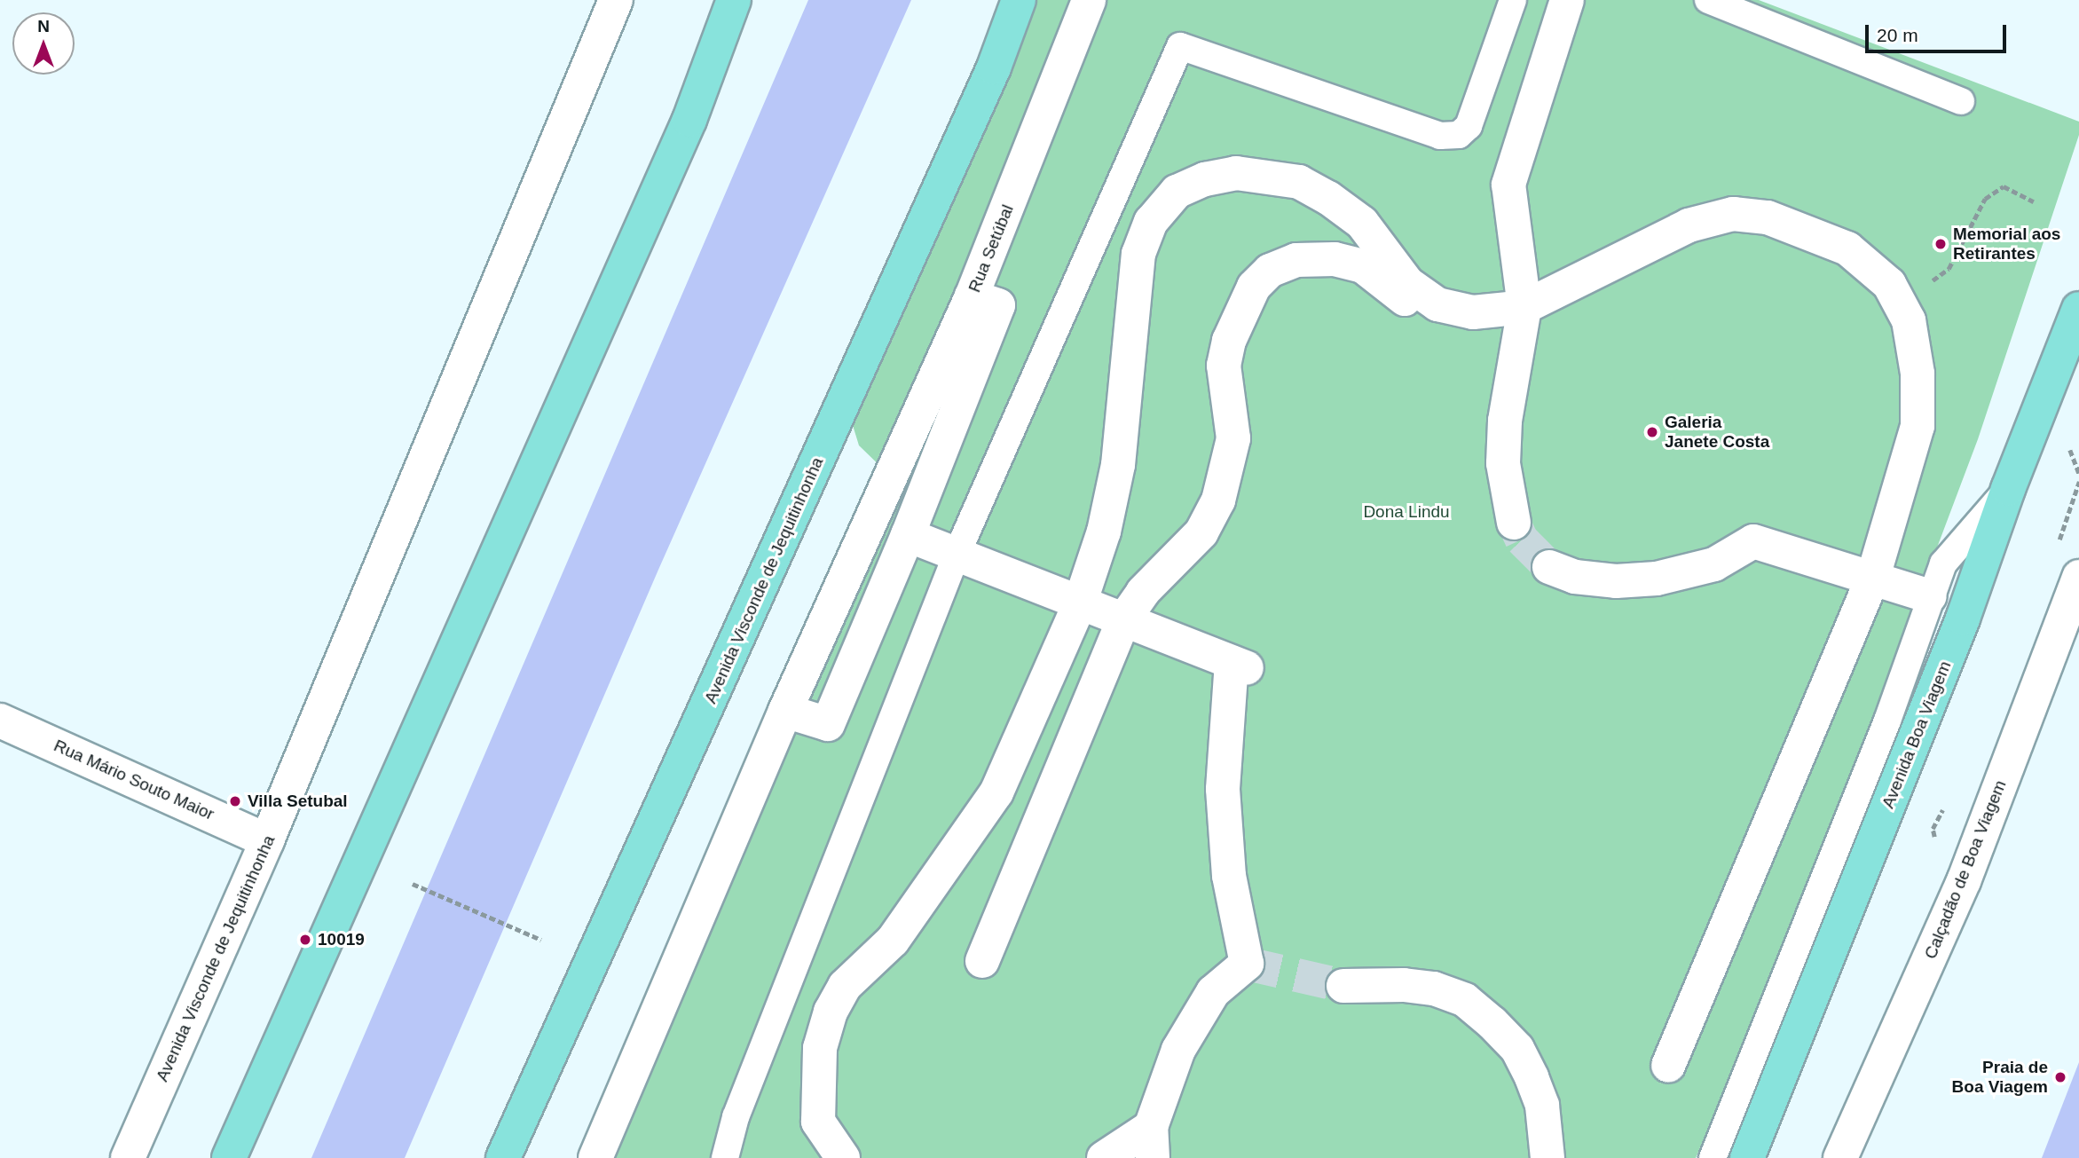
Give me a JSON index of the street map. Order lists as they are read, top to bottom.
{
  "streets": {
    "main road": ["Avenida Visconde de Jequitinhonha", "Avenida Boa Viagem"],
    "street": ["Rua Setúbal", "Rua Mário Souto Maior", "Calçadão de Boa Viagem"]
  },
  "crossings": [
    ["Avenida Visconde de Jequitinhonha", "Rua Mário Souto Maior"]
  ],
  "parks": ["Dona Lindu"],
  "places": [
    "Memorial aos Retirantes",
    "Galeria Janete Costa",
    "Villa Setubal",
    "10019",
    "Praia de Boa Viagem"
  ],
  "scale_bar": "20 m",
  "north": "top"
}
